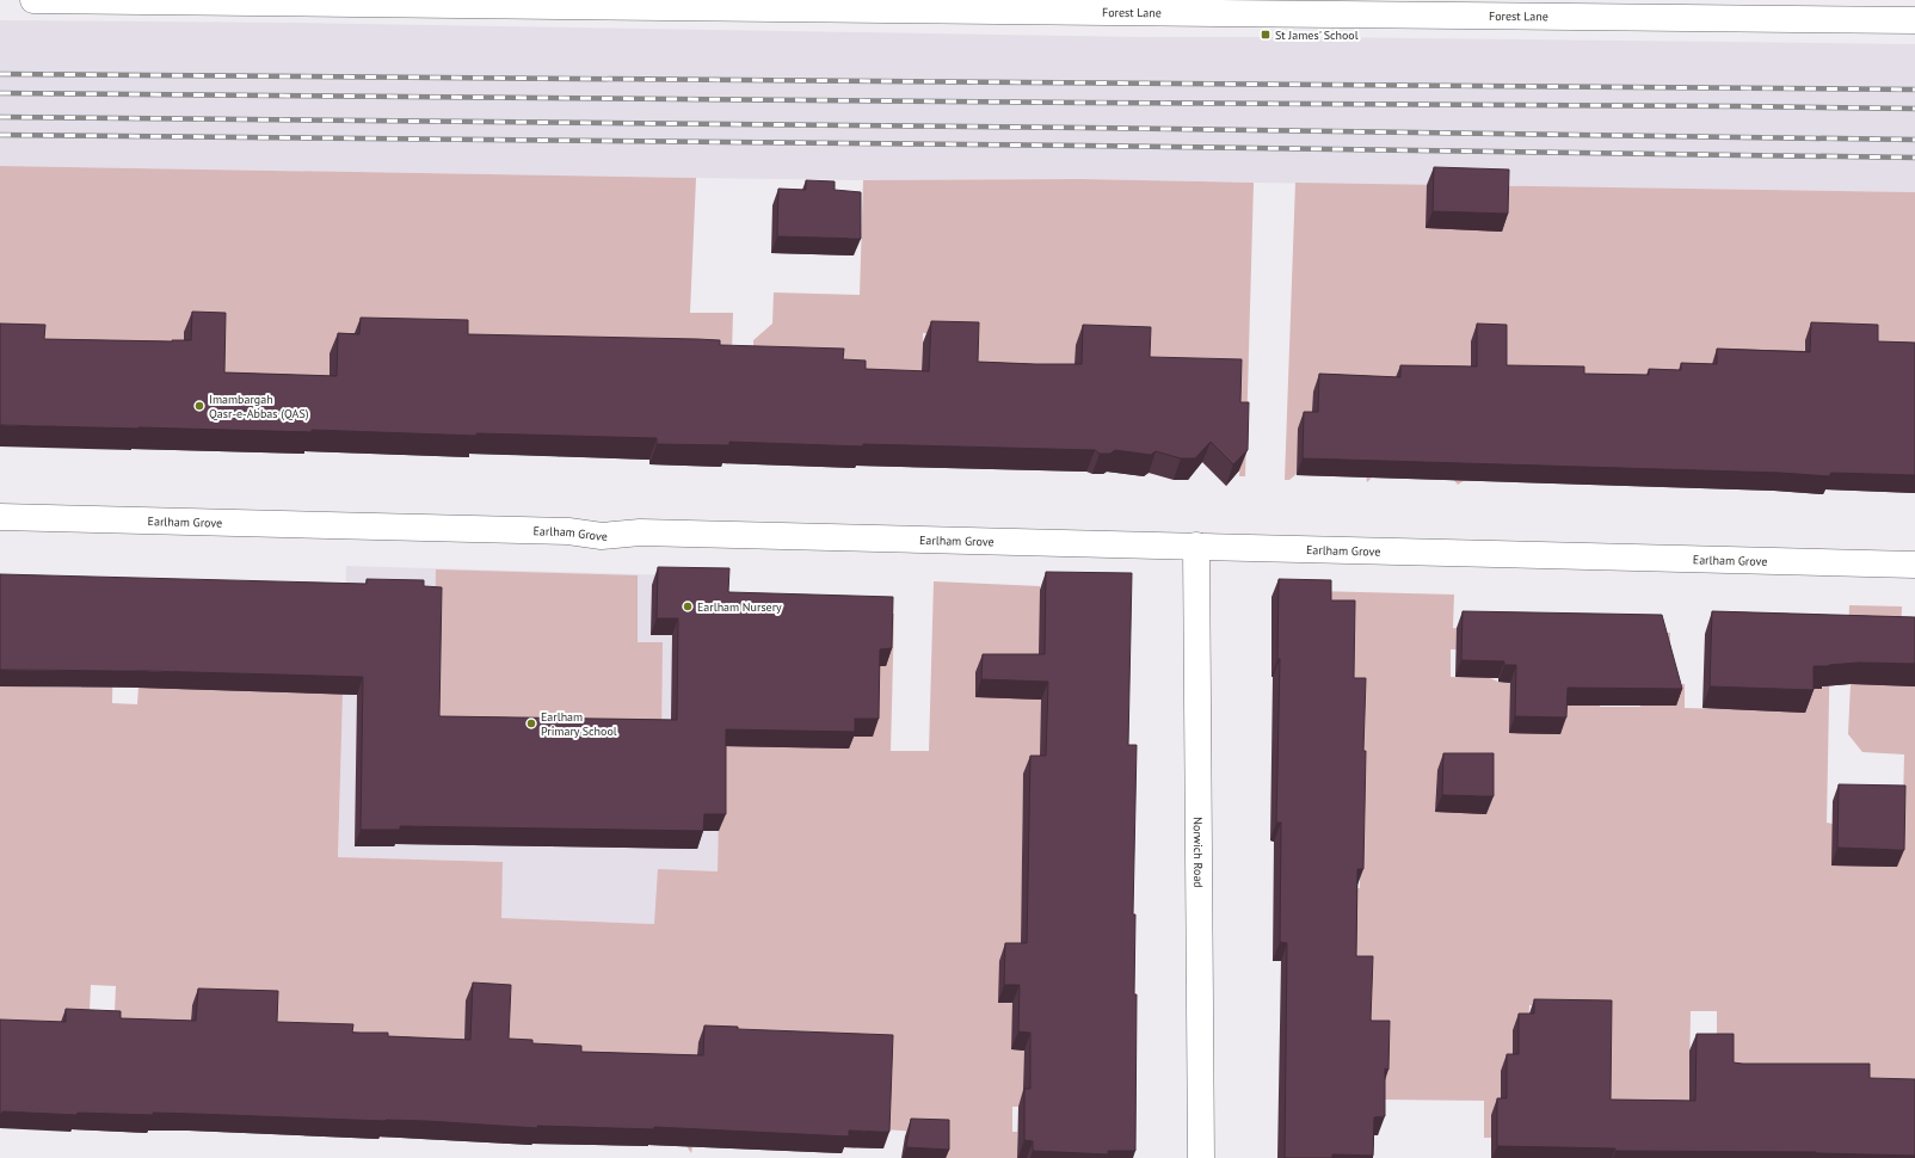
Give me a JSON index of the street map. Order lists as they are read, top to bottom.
{
  "streets": {
    "street": ["Forest Lane", "Earlham Grove", "Norwich Road"]
  },
  "crossings": [
    ["Earlham Grove", "Norwich Road"]
  ],
  "places": {
    "transit": ["St James' School"],
    "other": ["Imambargah Qasr-e-Abbas (QAS)", "Earlham Nursery", "Earlham Primary School"]
  }
}
